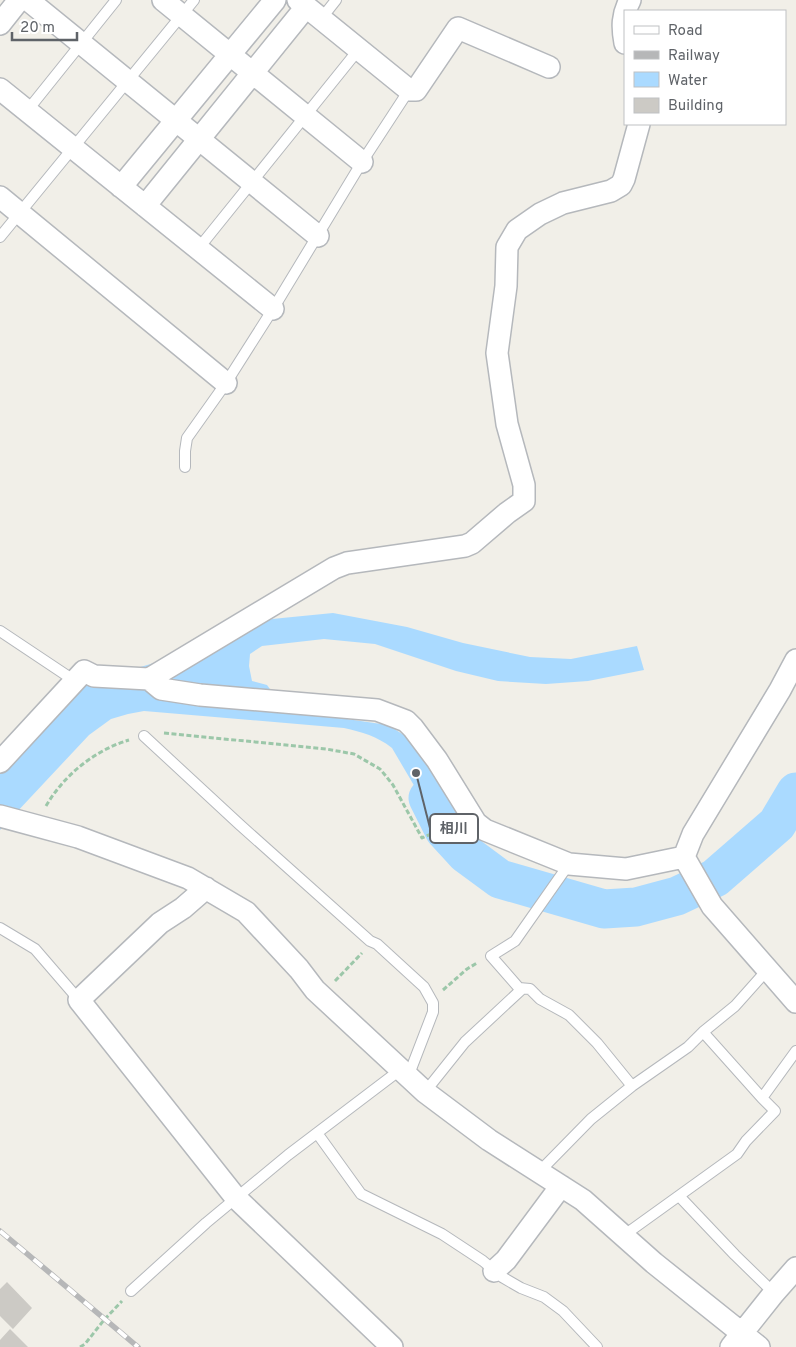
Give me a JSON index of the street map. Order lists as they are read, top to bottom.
{
  "places": ["相川"],
  "legend": [
    "Road",
    "Railway",
    "Water",
    "Building"
  ],
  "scale_bar": "20 m"
}
